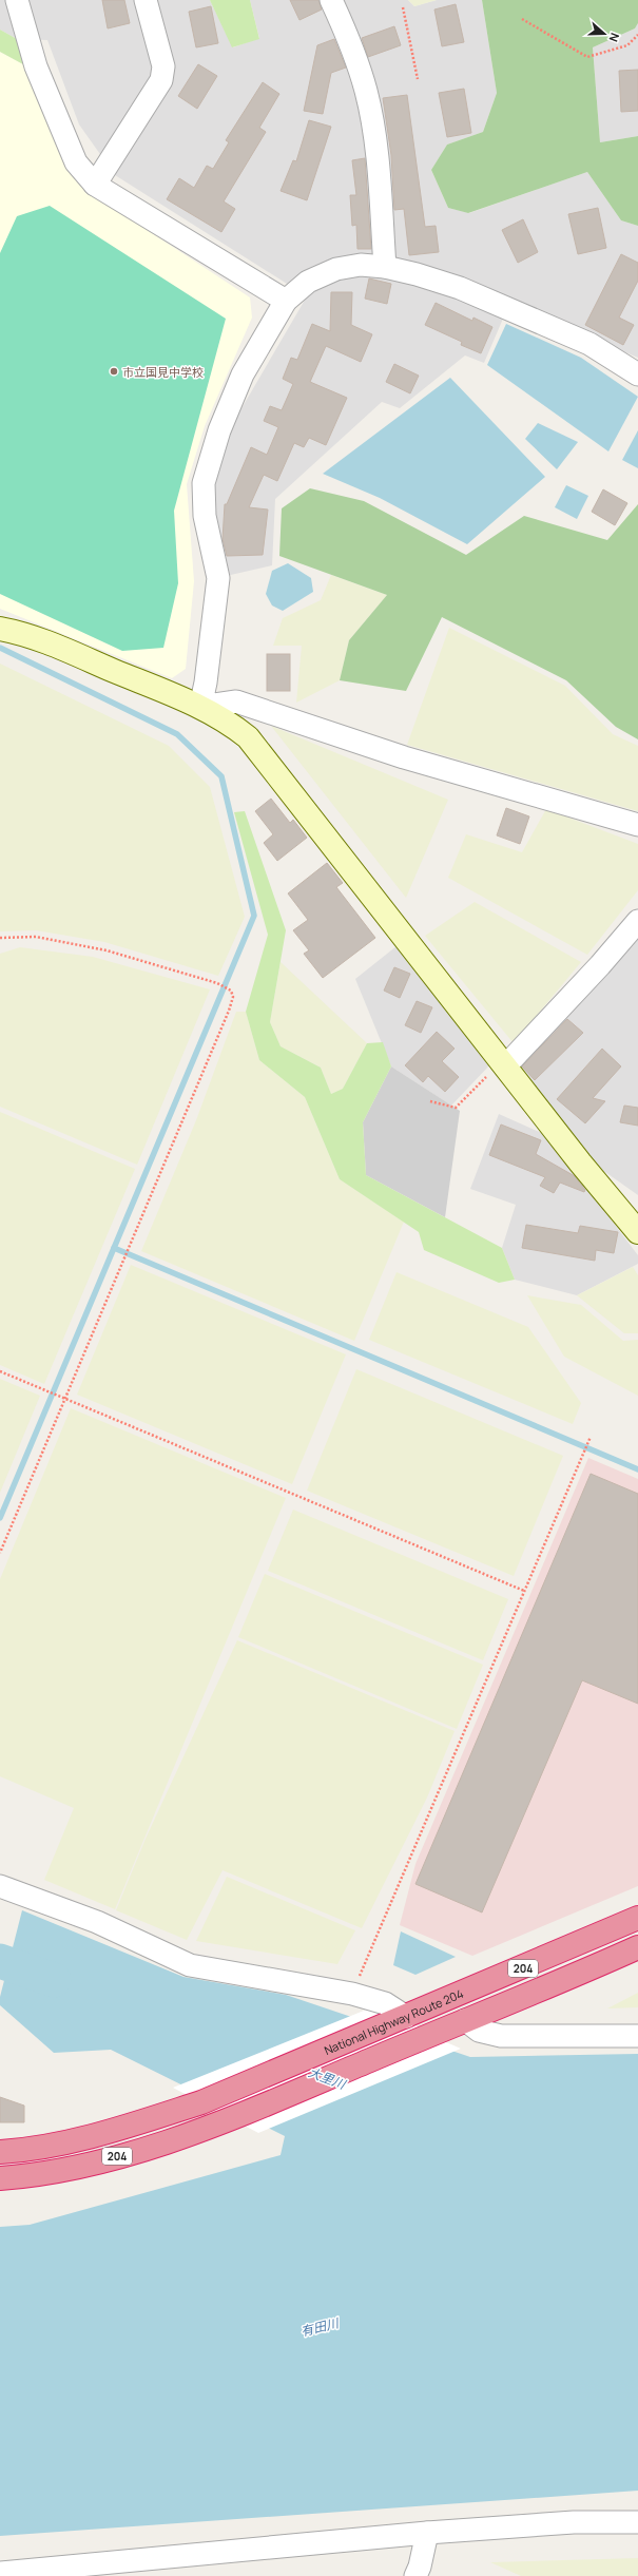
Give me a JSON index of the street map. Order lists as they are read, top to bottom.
{
  "streets": {
    "highway": ["204", "National Highway Route 204"]
  },
  "water": ["大里川", "有田川"],
  "places": ["市立国見中学校"],
  "north": "right"
}
